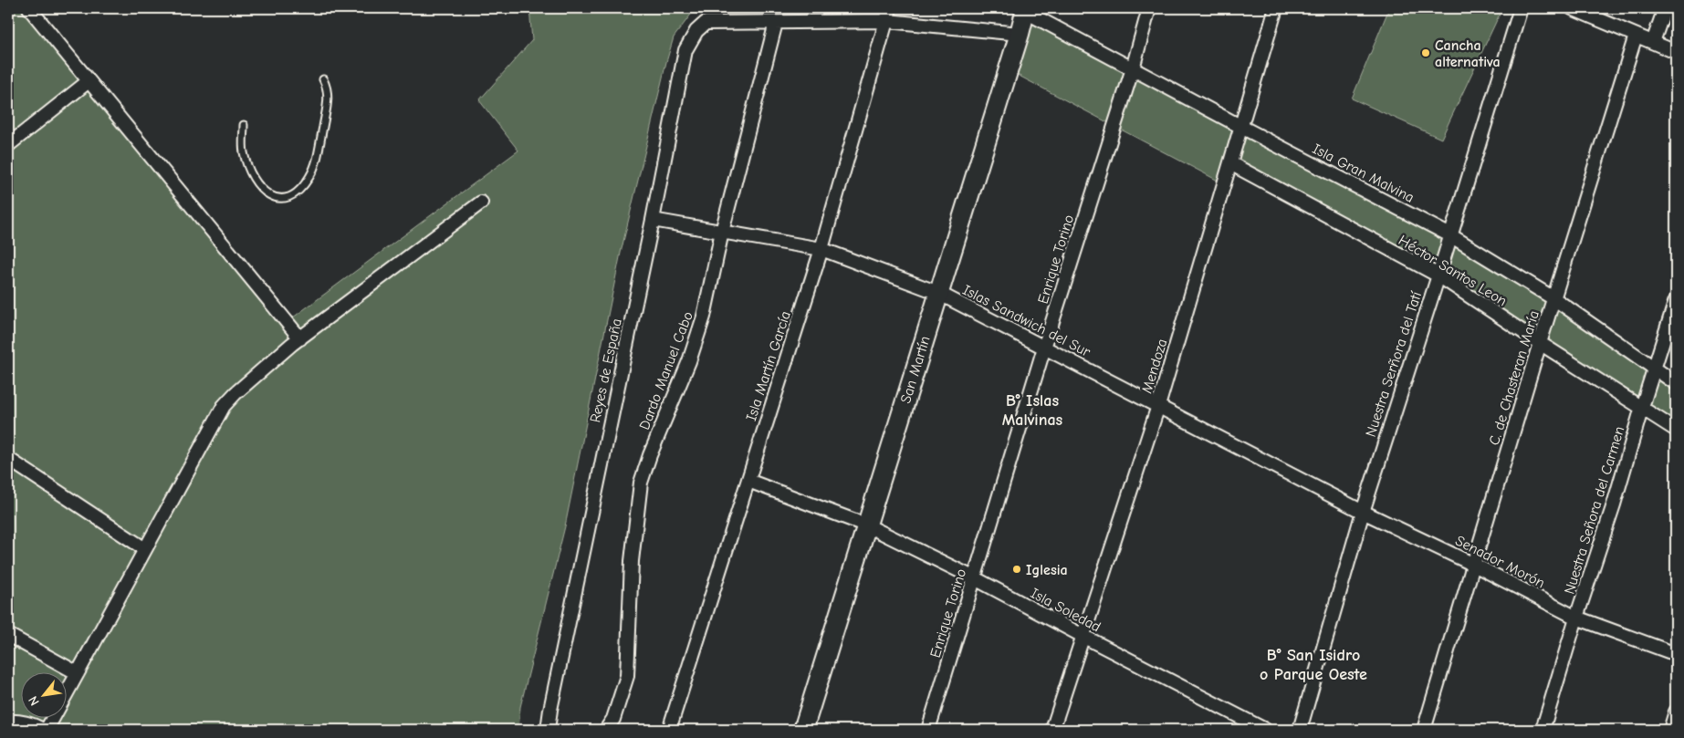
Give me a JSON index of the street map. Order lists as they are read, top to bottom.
{
  "streets": {
    "main road": ["San Martín"],
    "street": [
      "Isla Gran Malvina",
      "Enrique Torino",
      "Héctor Santos Leon",
      "Islas Sandwich del Sur",
      "Nuestra Serñora del Tatí",
      "Isla Martín García",
      "Mendoza",
      "Reyes de España",
      "Dardo Manuel Cabo",
      "C. de Chasteran María",
      "Nuestra Señora del Carmen",
      "Senador Morón",
      "Isla Soledad"
    ]
  },
  "crossings": [
    ["Isla Gran Malvina", "Enrique Torino"],
    ["Isla Gran Malvina", "Nuestra Serñora del Tatí"],
    ["Isla Gran Malvina", "Mendoza"],
    ["Isla Gran Malvina", "San Martín"],
    ["Isla Gran Malvina", "C. de Chasteran María"],
    ["Isla Gran Malvina", "Nuestra Señora del Carmen"],
    ["Enrique Torino", "Islas Sandwich del Sur"],
    ["Enrique Torino", "Isla Soledad"],
    ["Héctor Santos Leon", "Nuestra Serñora del Tatí"],
    ["Héctor Santos Leon", "Mendoza"],
    ["Héctor Santos Leon", "C. de Chasteran María"],
    ["Héctor Santos Leon", "Nuestra Señora del Carmen"],
    ["Islas Sandwich del Sur", "Nuestra Serñora del Tatí"],
    ["Islas Sandwich del Sur", "Isla Martín García"],
    ["Islas Sandwich del Sur", "Mendoza"],
    ["Islas Sandwich del Sur", "San Martín"],
    ["Islas Sandwich del Sur", "Reyes de España"],
    ["Islas Sandwich del Sur", "Dardo Manuel Cabo"],
    ["Islas Sandwich del Sur", "Senador Morón"],
    ["Nuestra Serñora del Tatí", "Senador Morón"],
    ["Isla Martín García", "Isla Soledad"],
    ["Mendoza", "Isla Soledad"],
    ["San Martín", "Isla Soledad"],
    ["Reyes de España", "Dardo Manuel Cabo"],
    ["C. de Chasteran María", "Senador Morón"],
    ["Nuestra Señora del Carmen", "Senador Morón"]
  ],
  "districts": ["B° Islas Malvinas", "B° San Isidro o Parque Oeste"],
  "places": ["Cancha alternativa", "Iglesia"],
  "north": "bottom left"
}
